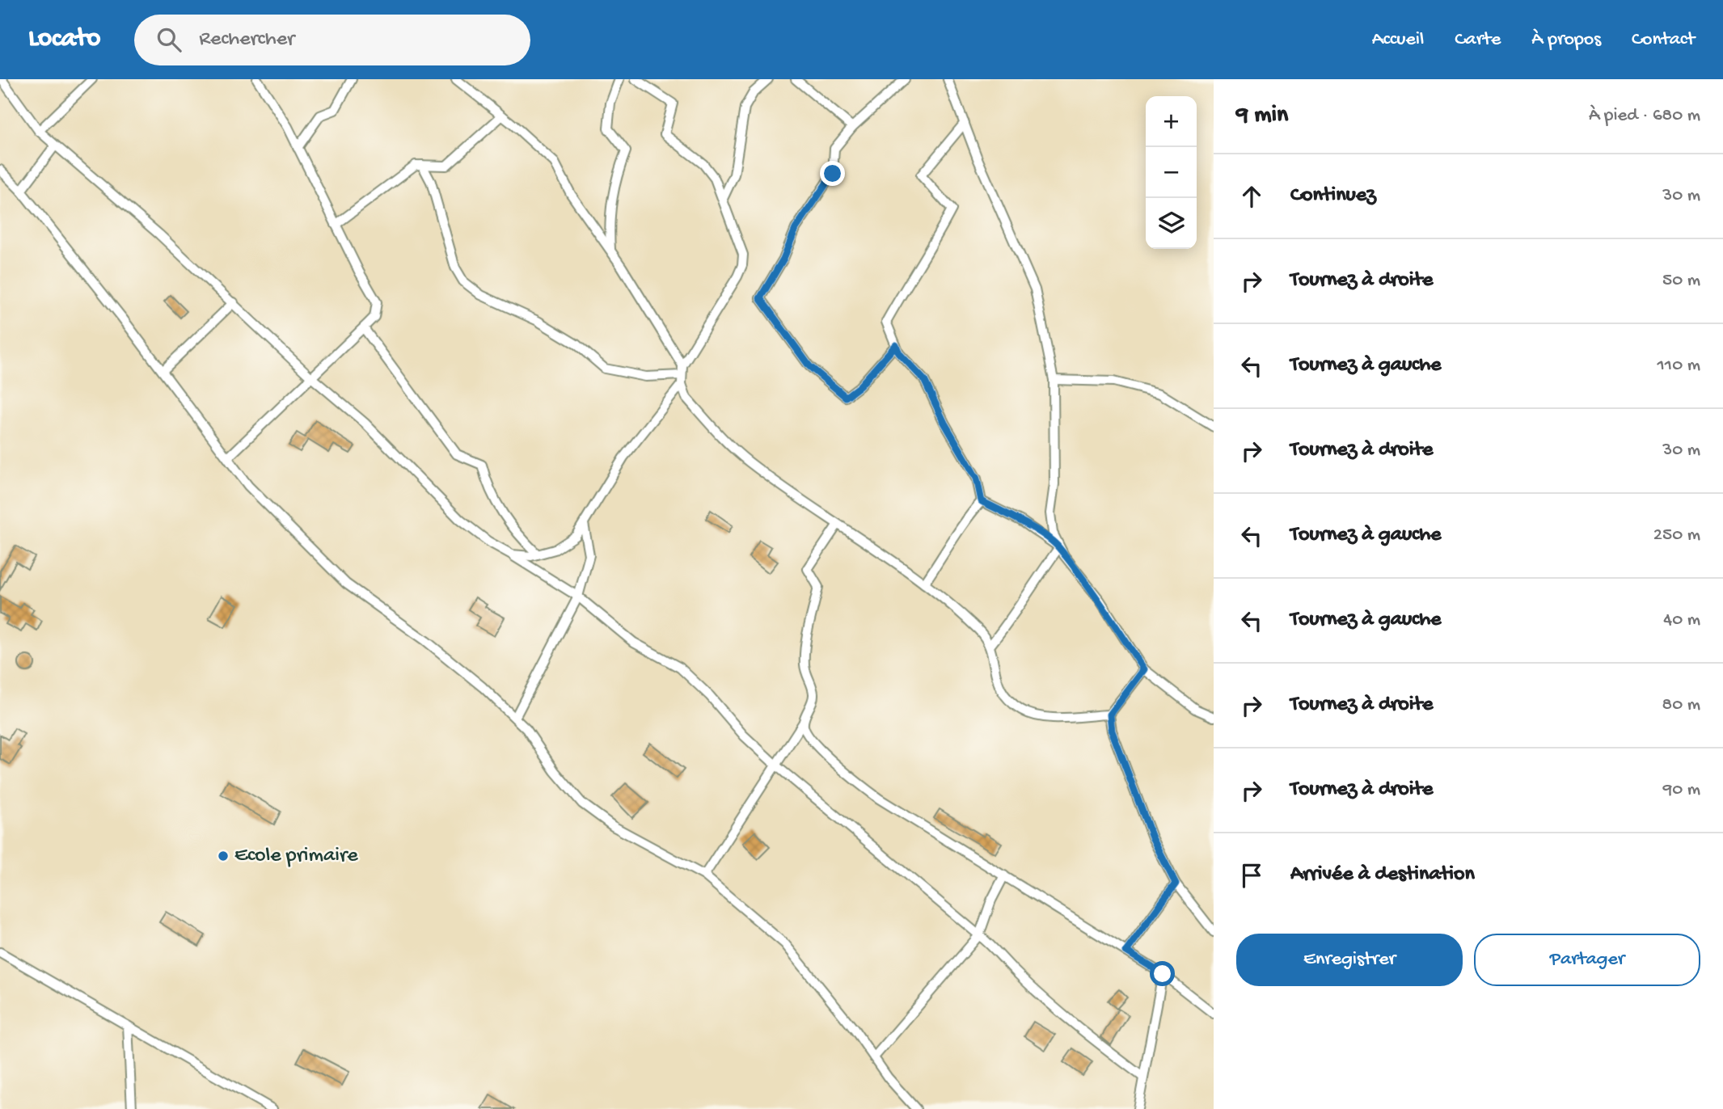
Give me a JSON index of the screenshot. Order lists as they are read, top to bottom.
{
  "places": ["Ecole primaire"],
  "page": {
    "header": "Locato",
    "search": "Rechercher",
    "nav": [
      "Accueil",
      "Carte",
      "À propos",
      "Contact"
    ],
    "heading": ["9 min", "À pied · 680 m"],
    "map_buttons": ["+", "−"],
    "list": [
      ["Continuez", "30 m"],
      ["Tournez à droite", "50 m"],
      ["Tournez à gauche", "110 m"],
      ["Tournez à droite", "30 m"],
      ["Tournez à gauche", "250 m"],
      ["Tournez à gauche", "40 m"],
      ["Tournez à droite", "80 m"],
      ["Tournez à droite", "90 m"],
      "Arrivée à destination"
    ],
    "buttons": ["Enregistrer", "Partager"]
  }
}
